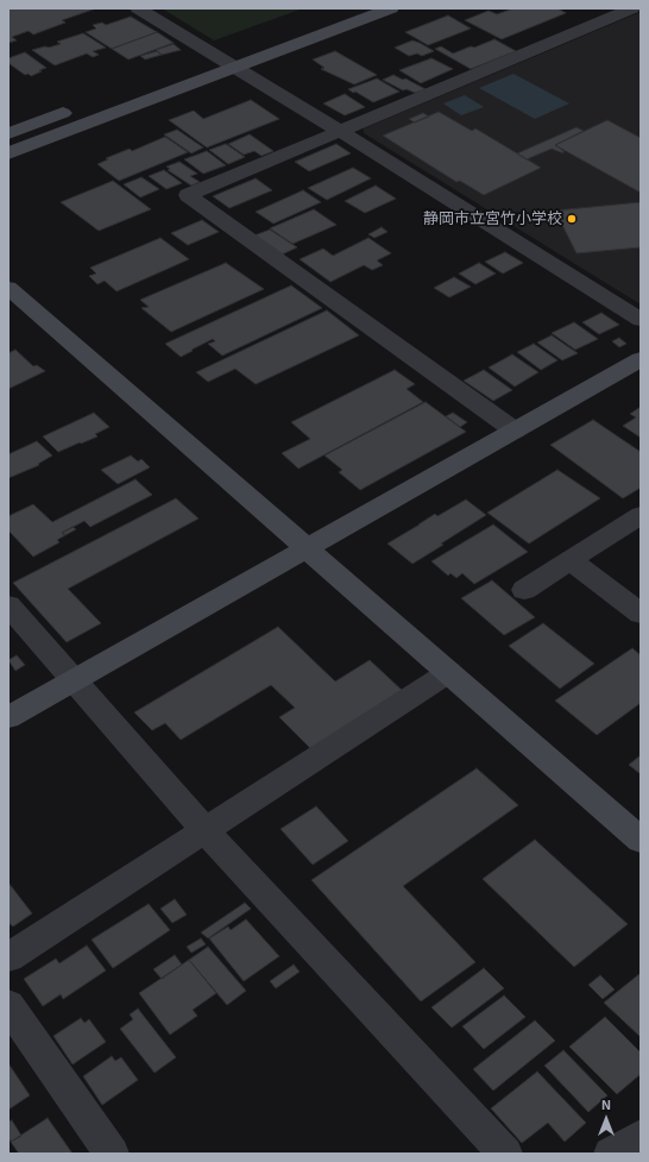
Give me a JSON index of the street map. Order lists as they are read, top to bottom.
{
  "places": ["静岡市立宮竹小学校"],
  "north": "top"
}
